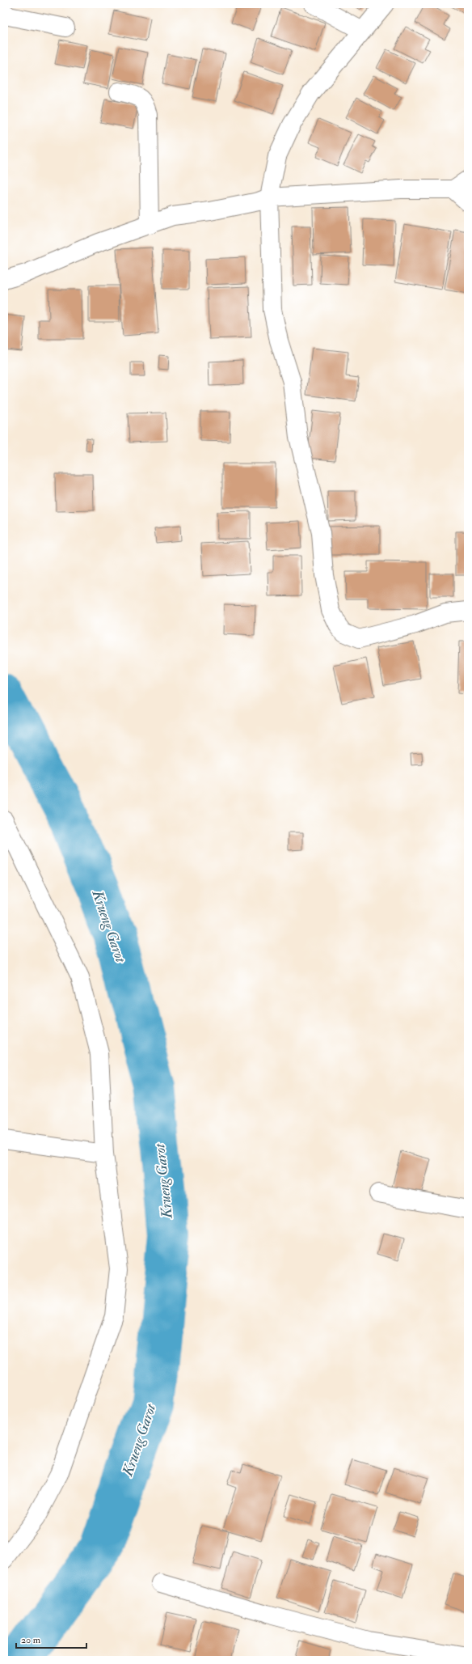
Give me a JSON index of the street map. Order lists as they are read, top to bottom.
{
  "water": ["Krueng Garot"],
  "scale_bar": "20 m"
}
